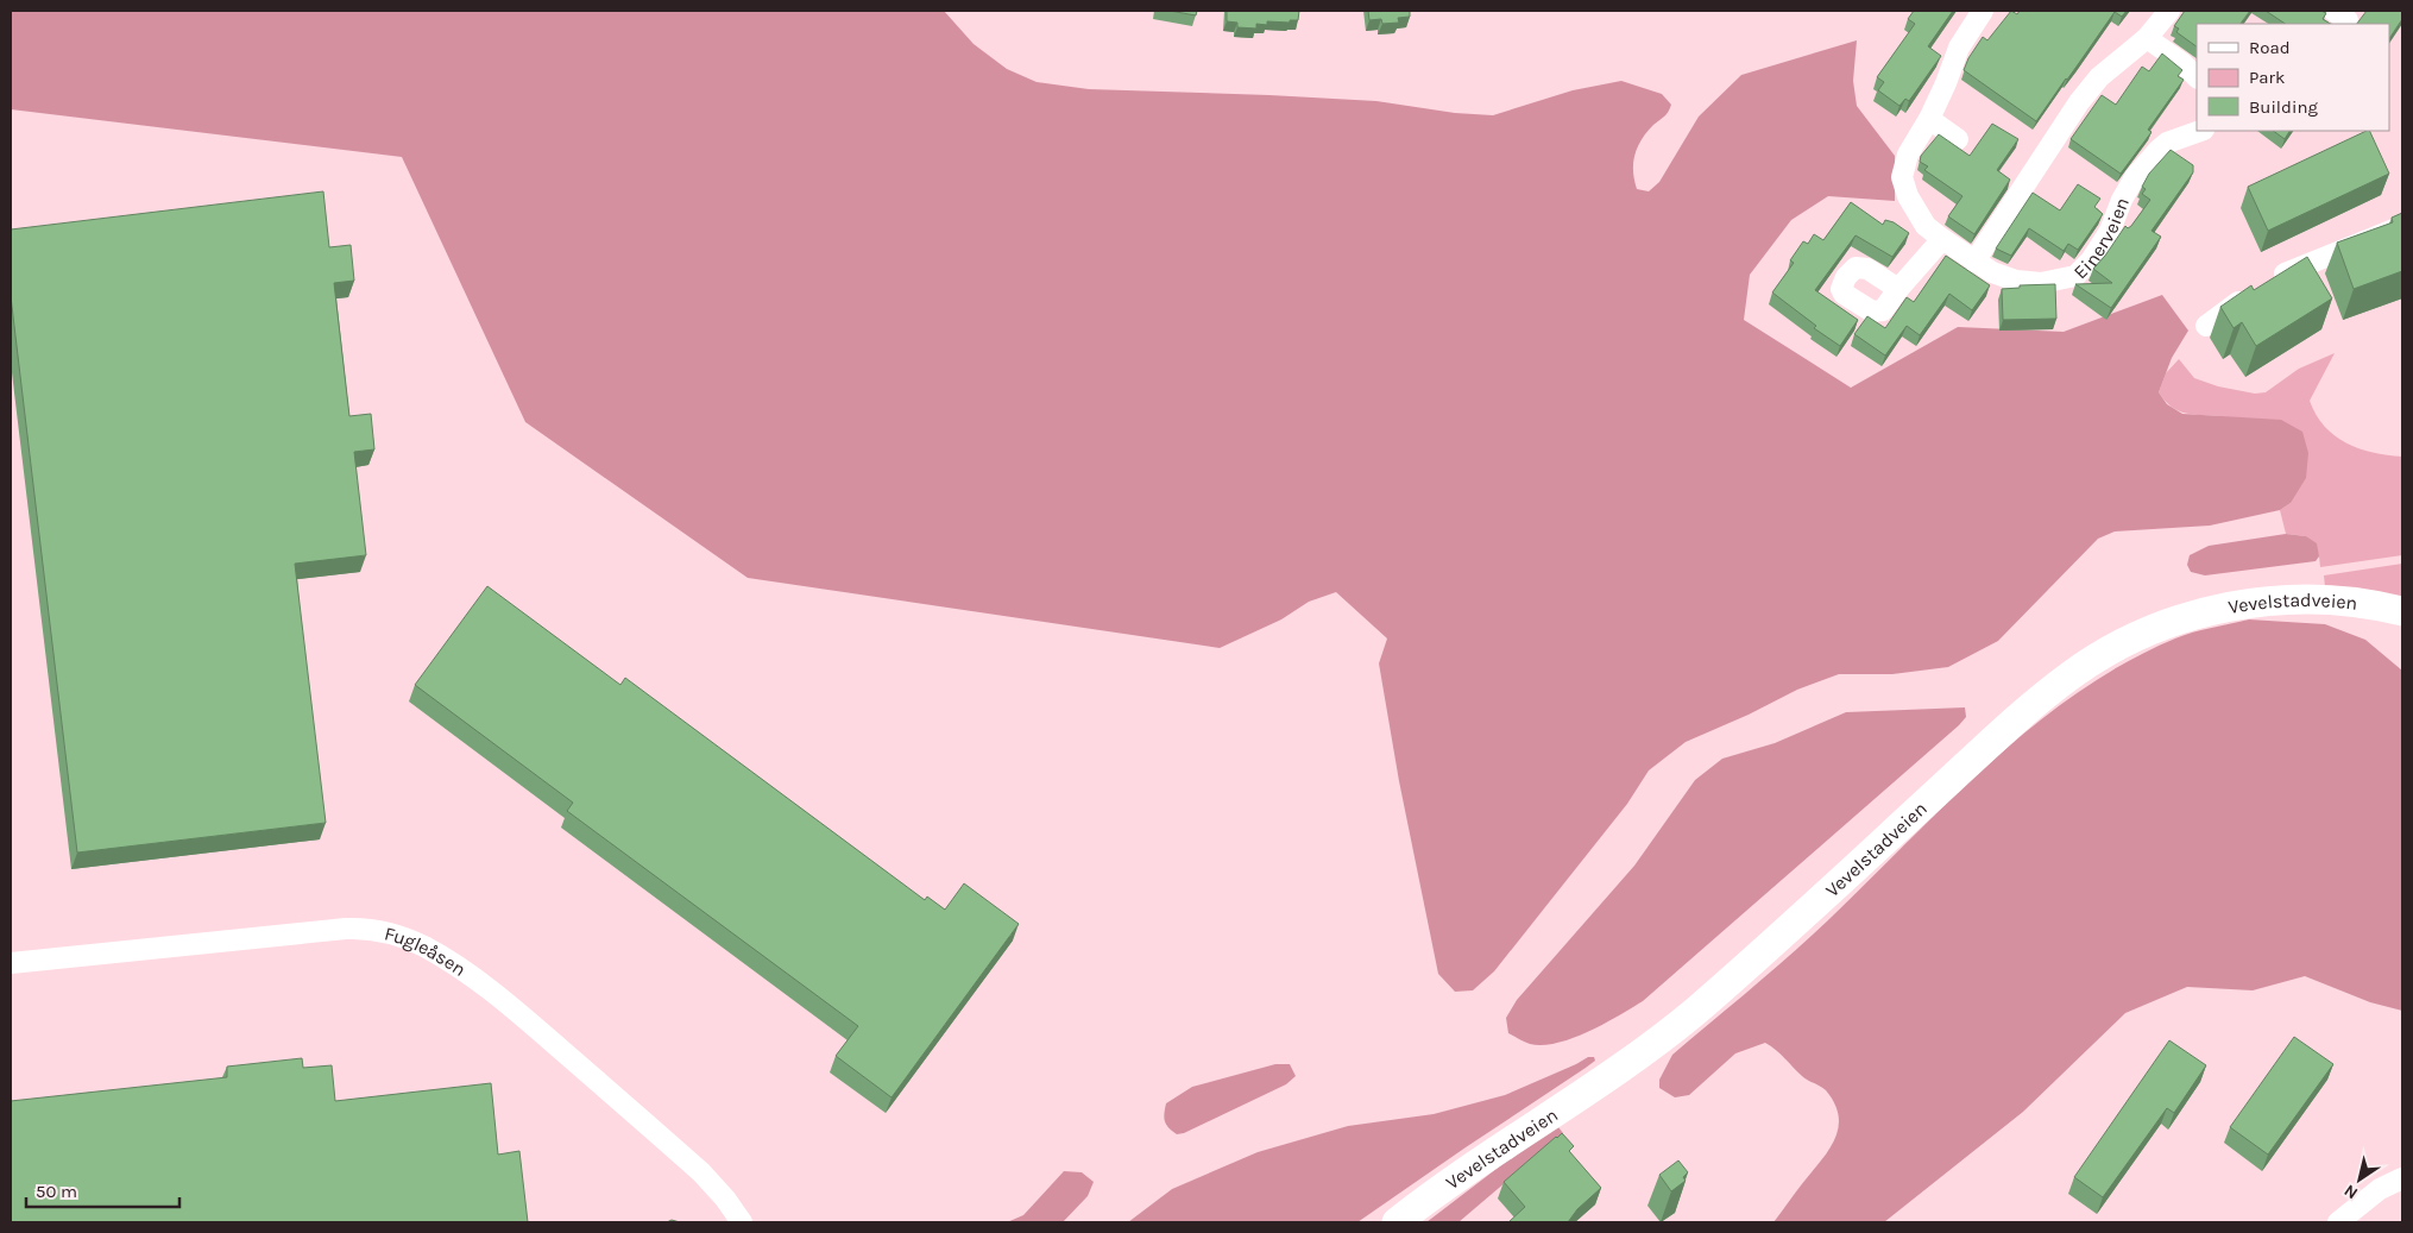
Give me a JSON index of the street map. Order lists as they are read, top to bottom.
{
  "streets": {
    "main road": ["Vevelstadveien"],
    "street": ["Einerveien", "Fugleåsen"]
  },
  "legend": ["Road", "Park", "Building"],
  "scale_bar": "50 m",
  "north": "bottom left"
}
